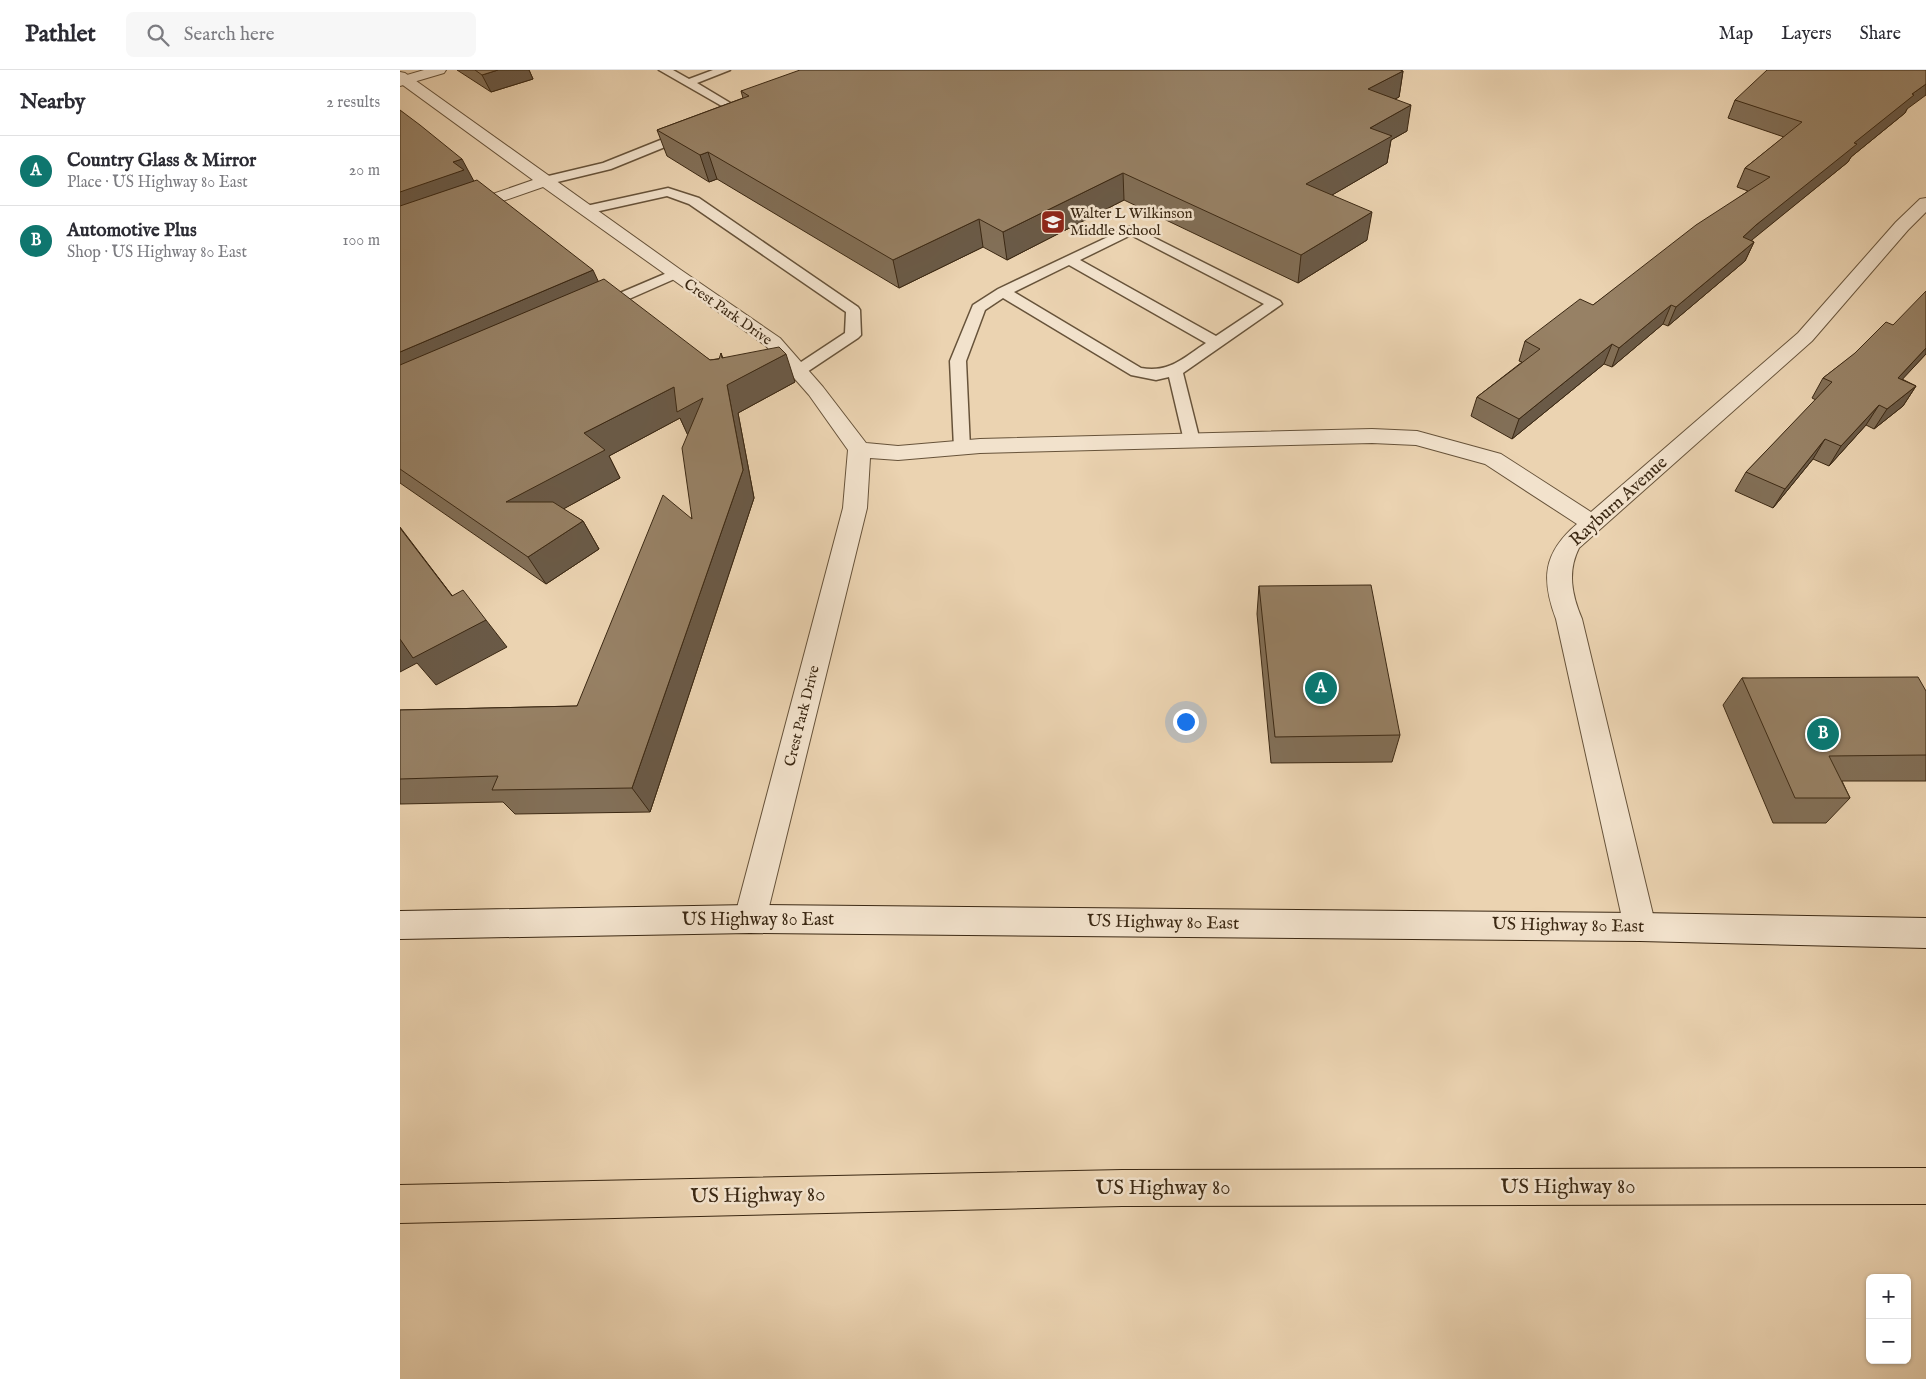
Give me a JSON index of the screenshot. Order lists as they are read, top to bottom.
{
  "streets": {
    "highway": ["US Highway 80"],
    "street": ["Crest Park Drive", "Rayburn Avenue", "US Highway 80 East"]
  },
  "crossings": [
    ["Crest Park Drive", "US Highway 80 East"],
    ["Rayburn Avenue", "US Highway 80 East"]
  ],
  "places": {
    "school or university": ["Walter L Wilkinson Middle School"]
  },
  "page": {
    "header": "Pathlet",
    "search": "Search here",
    "nav": ["Map", "Layers", "Share"],
    "heading": ["Nearby", "2 results"],
    "list": [
      {
        "mark": "A",
        "name": "Country Glass & Mirror",
        "note": "Place · US Highway 80 East",
        "value": "20 m"
      },
      {
        "mark": "B",
        "name": "Automotive Plus",
        "note": "Shop · US Highway 80 East",
        "value": "100 m"
      }
    ],
    "pins": ["A", "B"],
    "map_buttons": ["+", "−"]
  }
}
